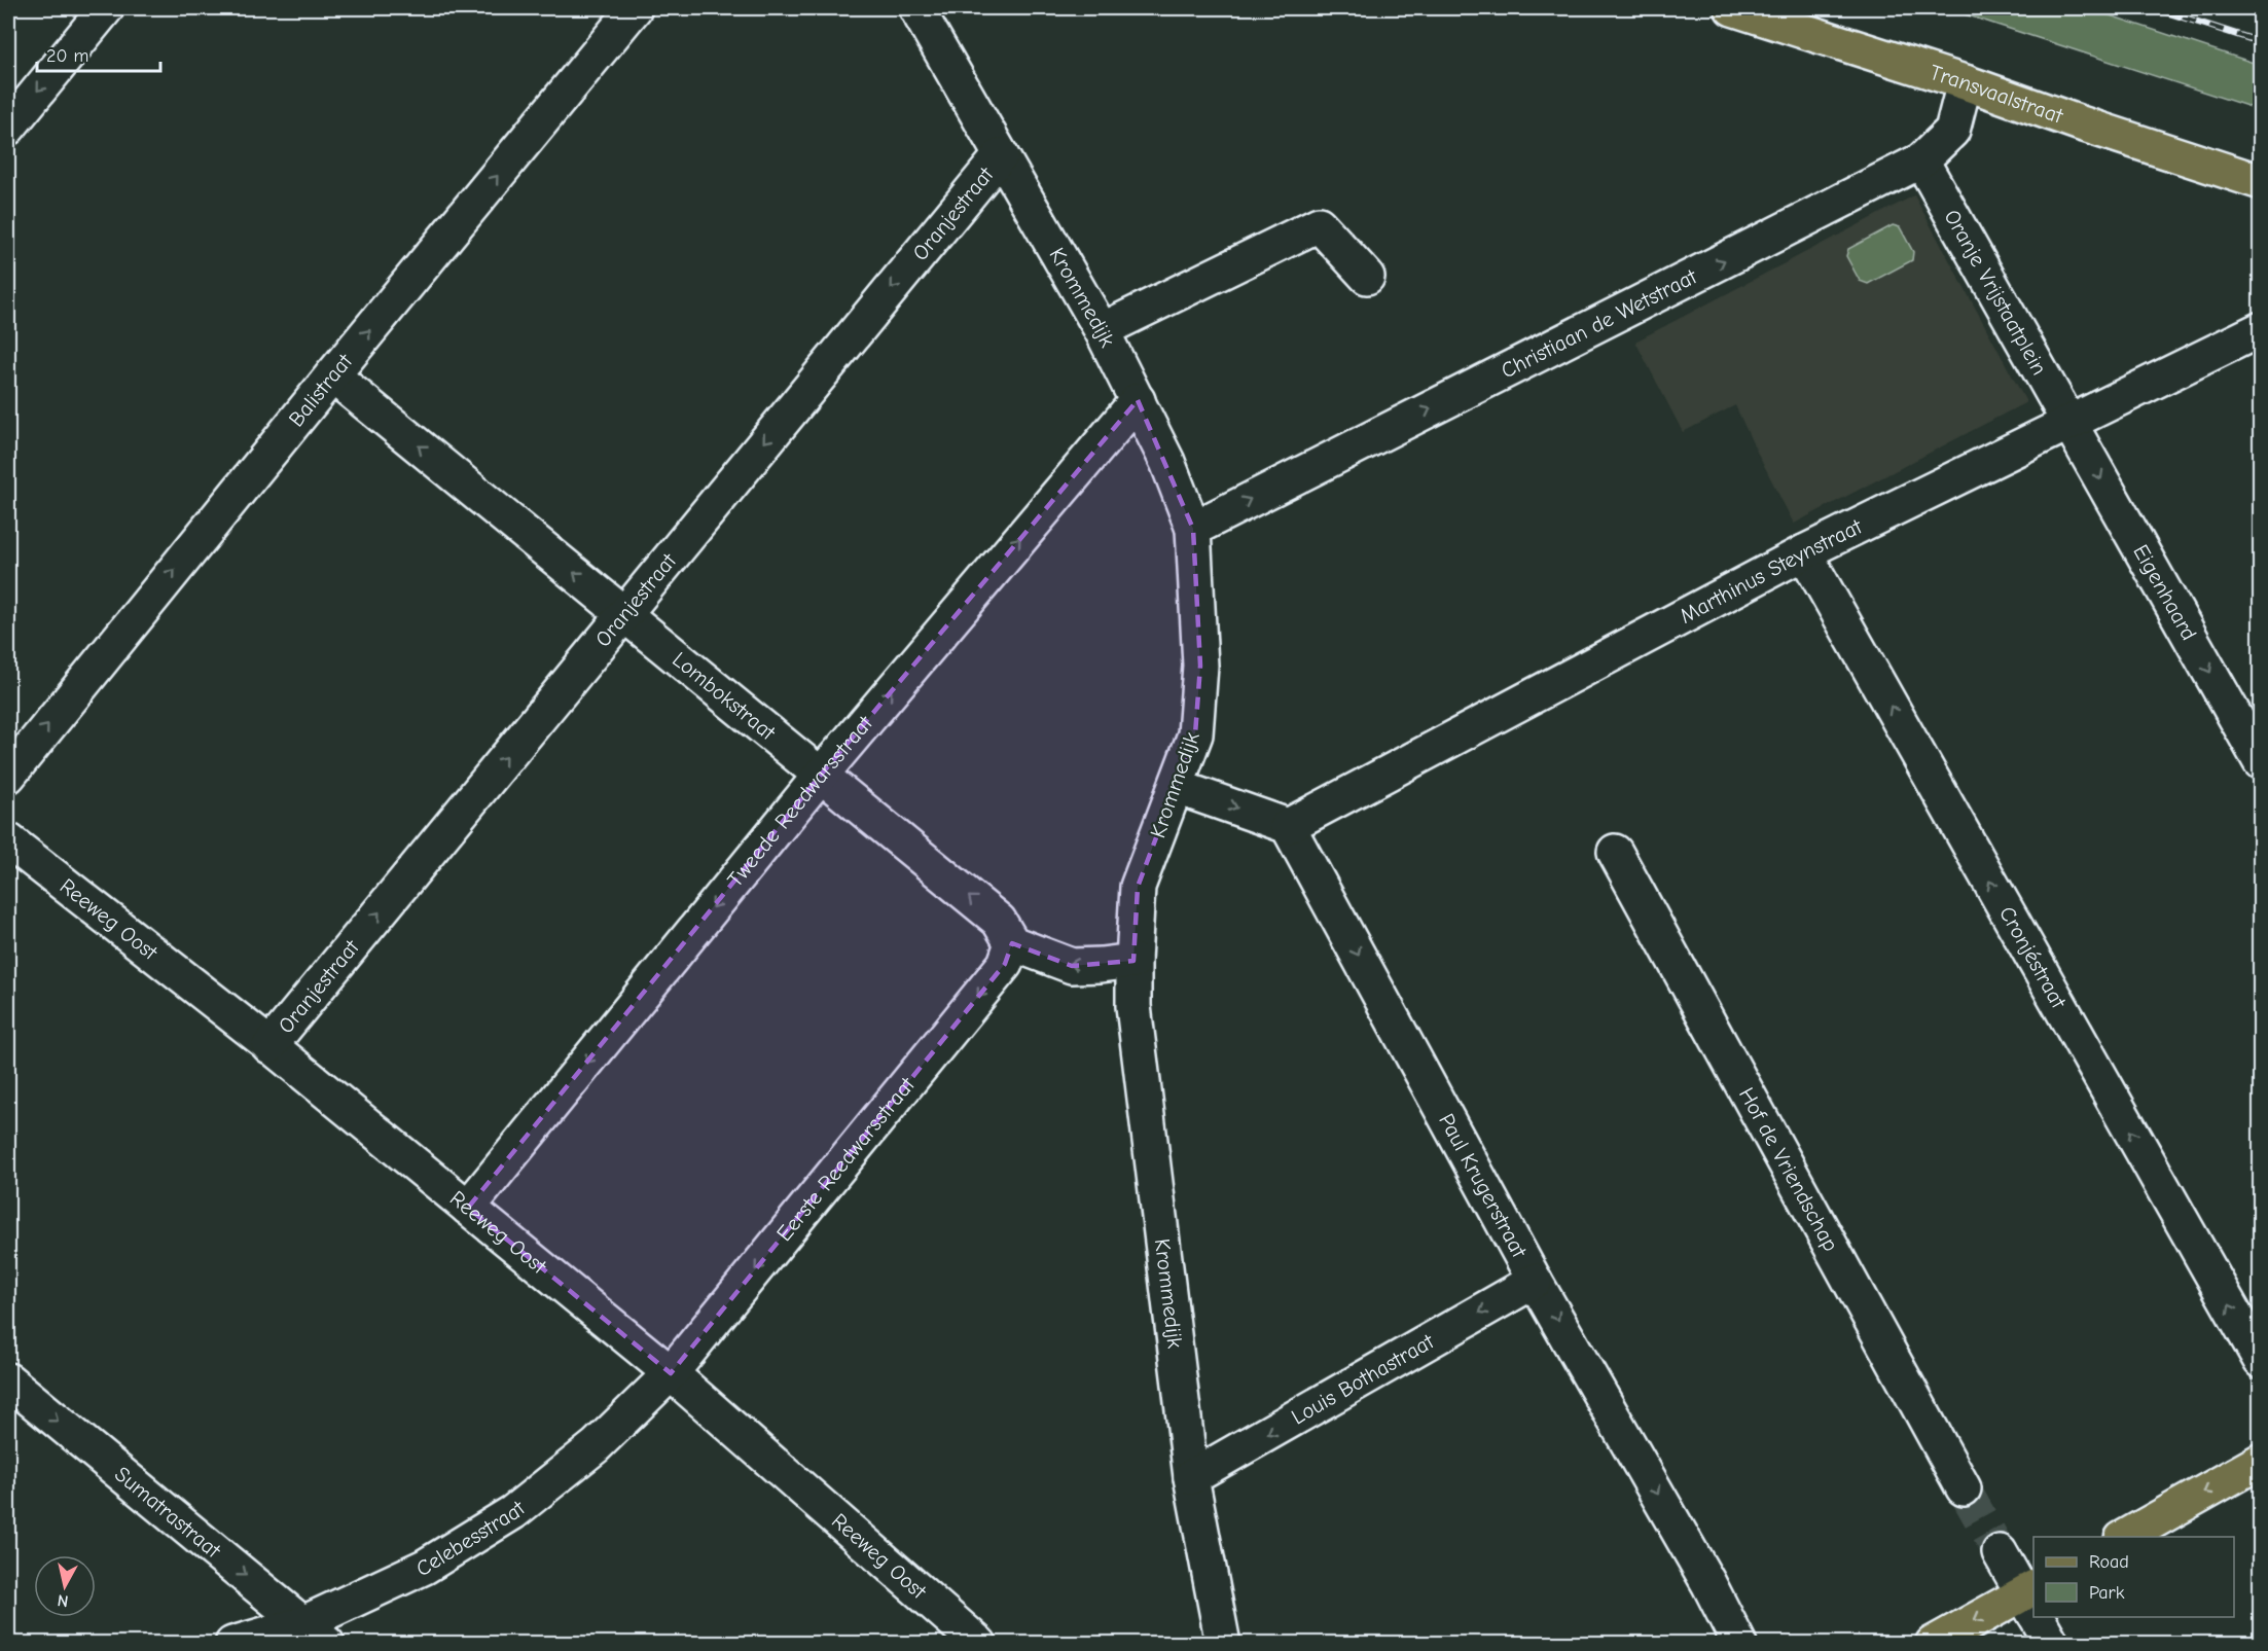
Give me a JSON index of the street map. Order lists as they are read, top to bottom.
{
  "streets": {
    "main road": ["Transvaalstraat"],
    "street": [
      "Oranjestraat",
      "Oranje Vrijstaatplein",
      "Krommedijk",
      "Christiaan de Wetstraat",
      "Balistraat",
      "Marthinus Steynstraat",
      "Eigenhaard",
      "Lombokstraat",
      "Tweede Reedwarsstraat",
      "Reeweg Oost",
      "Cronjéstraat",
      "Eerste Reedwarsstraat",
      "Hof de Vriendschap",
      "Paul Krugerstraat",
      "Louis Bothastraat",
      "Sumatrastraat",
      "Celebesstraat"
    ]
  },
  "crossings": [
    ["Transvaalstraat", "Christiaan de Wetstraat"],
    ["Oranjestraat", "Krommedijk"],
    ["Oranjestraat", "Lombokstraat"],
    ["Oranjestraat", "Reeweg Oost"],
    ["Oranje Vrijstaatplein", "Christiaan de Wetstraat"],
    ["Oranje Vrijstaatplein", "Marthinus Steynstraat"],
    ["Oranje Vrijstaatplein", "Eigenhaard"],
    ["Krommedijk", "Christiaan de Wetstraat"],
    ["Krommedijk", "Tweede Reedwarsstraat"],
    ["Krommedijk", "Louis Bothastraat"],
    ["Balistraat", "Lombokstraat"],
    ["Marthinus Steynstraat", "Eigenhaard"],
    ["Marthinus Steynstraat", "Cronjéstraat"],
    ["Marthinus Steynstraat", "Paul Krugerstraat"],
    ["Lombokstraat", "Tweede Reedwarsstraat"],
    ["Lombokstraat", "Eerste Reedwarsstraat"],
    ["Tweede Reedwarsstraat", "Reeweg Oost"],
    ["Reeweg Oost", "Eerste Reedwarsstraat"],
    ["Reeweg Oost", "Celebesstraat"],
    ["Eerste Reedwarsstraat", "Celebesstraat"],
    ["Paul Krugerstraat", "Louis Bothastraat"],
    ["Sumatrastraat", "Celebesstraat"]
  ],
  "one_way": [
    "Christiaan de Wetstraat",
    "Balistraat",
    "Eigenhaard",
    "Lombokstraat",
    "Cronjéstraat",
    "Eerste Reedwarsstraat",
    "Paul Krugerstraat",
    "Louis Bothastraat",
    "Sumatrastraat"
  ],
  "legend": ["Road", "Park"],
  "scale_bar": "20 m",
  "north": "bottom"
}
